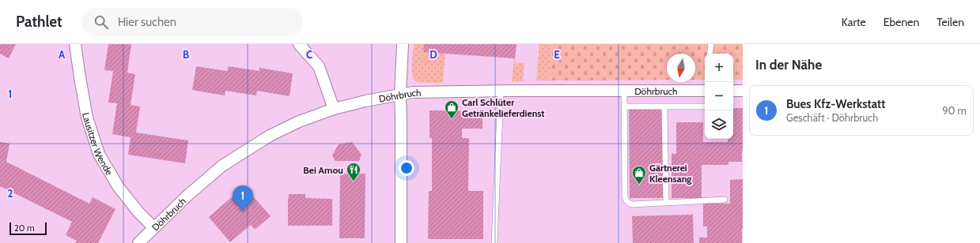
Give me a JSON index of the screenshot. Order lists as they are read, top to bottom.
{
  "streets": {
    "street": ["Döhrbruch", "Lausitzer Wende"]
  },
  "crossings": [
    ["Döhrbruch", "Lausitzer Wende"]
  ],
  "places": {
    "shop": ["Carl Schlüter Getränkelieferdienst", "Gärtnerei Kleensang"],
    "restaurant": ["Bei Amou"]
  },
  "scale_bar": "20 m",
  "north": "bottom",
  "page": {
    "header": "Pathlet",
    "search": "Hier suchen",
    "nav": ["Karte", "Ebenen", "Teilen"],
    "heading": "In der Nähe",
    "map_buttons": ["+", "−"],
    "list": [
      {
        "mark": "1",
        "name": "Bues Kfz-Werkstatt",
        "note": "Geschäft · Döhrbruch",
        "value": "90 m"
      }
    ],
    "pins": "1",
    "scale": "20 m"
  },
  "grid": {
    "columns": [
      "A",
      "B",
      "C",
      "D",
      "E"
    ],
    "rows": ["1", "2"]
  }
}
